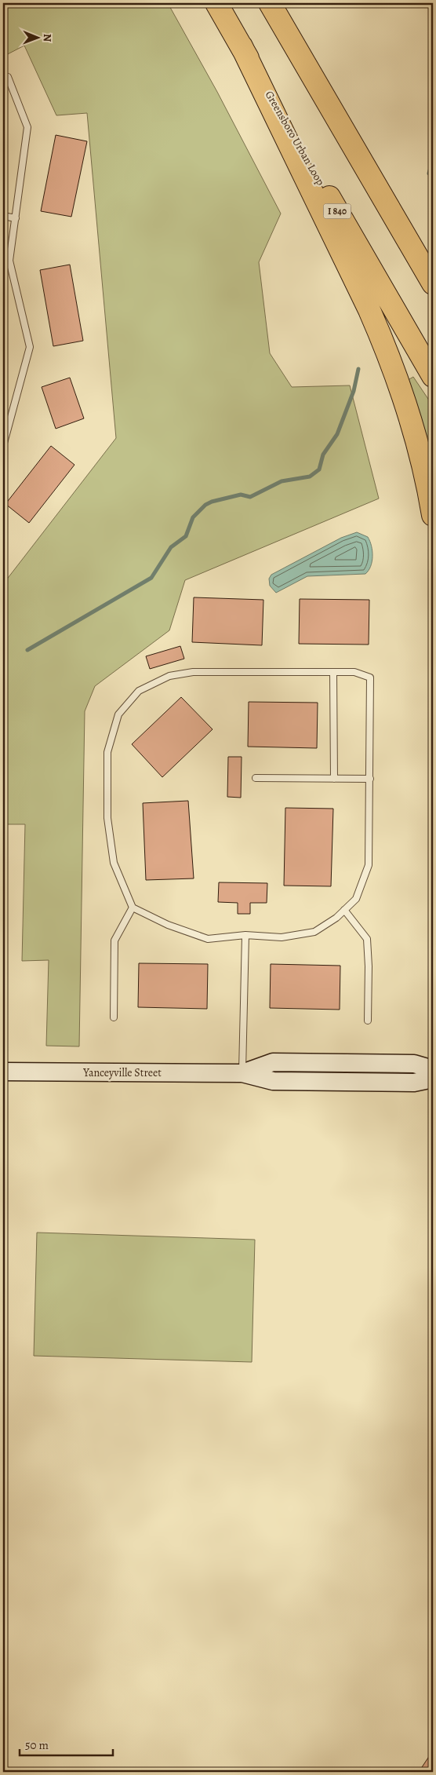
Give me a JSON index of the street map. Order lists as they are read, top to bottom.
{
  "streets": {
    "highway": ["Greensboro Urban Loop", "I 840"],
    "main road": ["Yanceyville Street"]
  },
  "scale_bar": "50 m",
  "north": "right"
}
